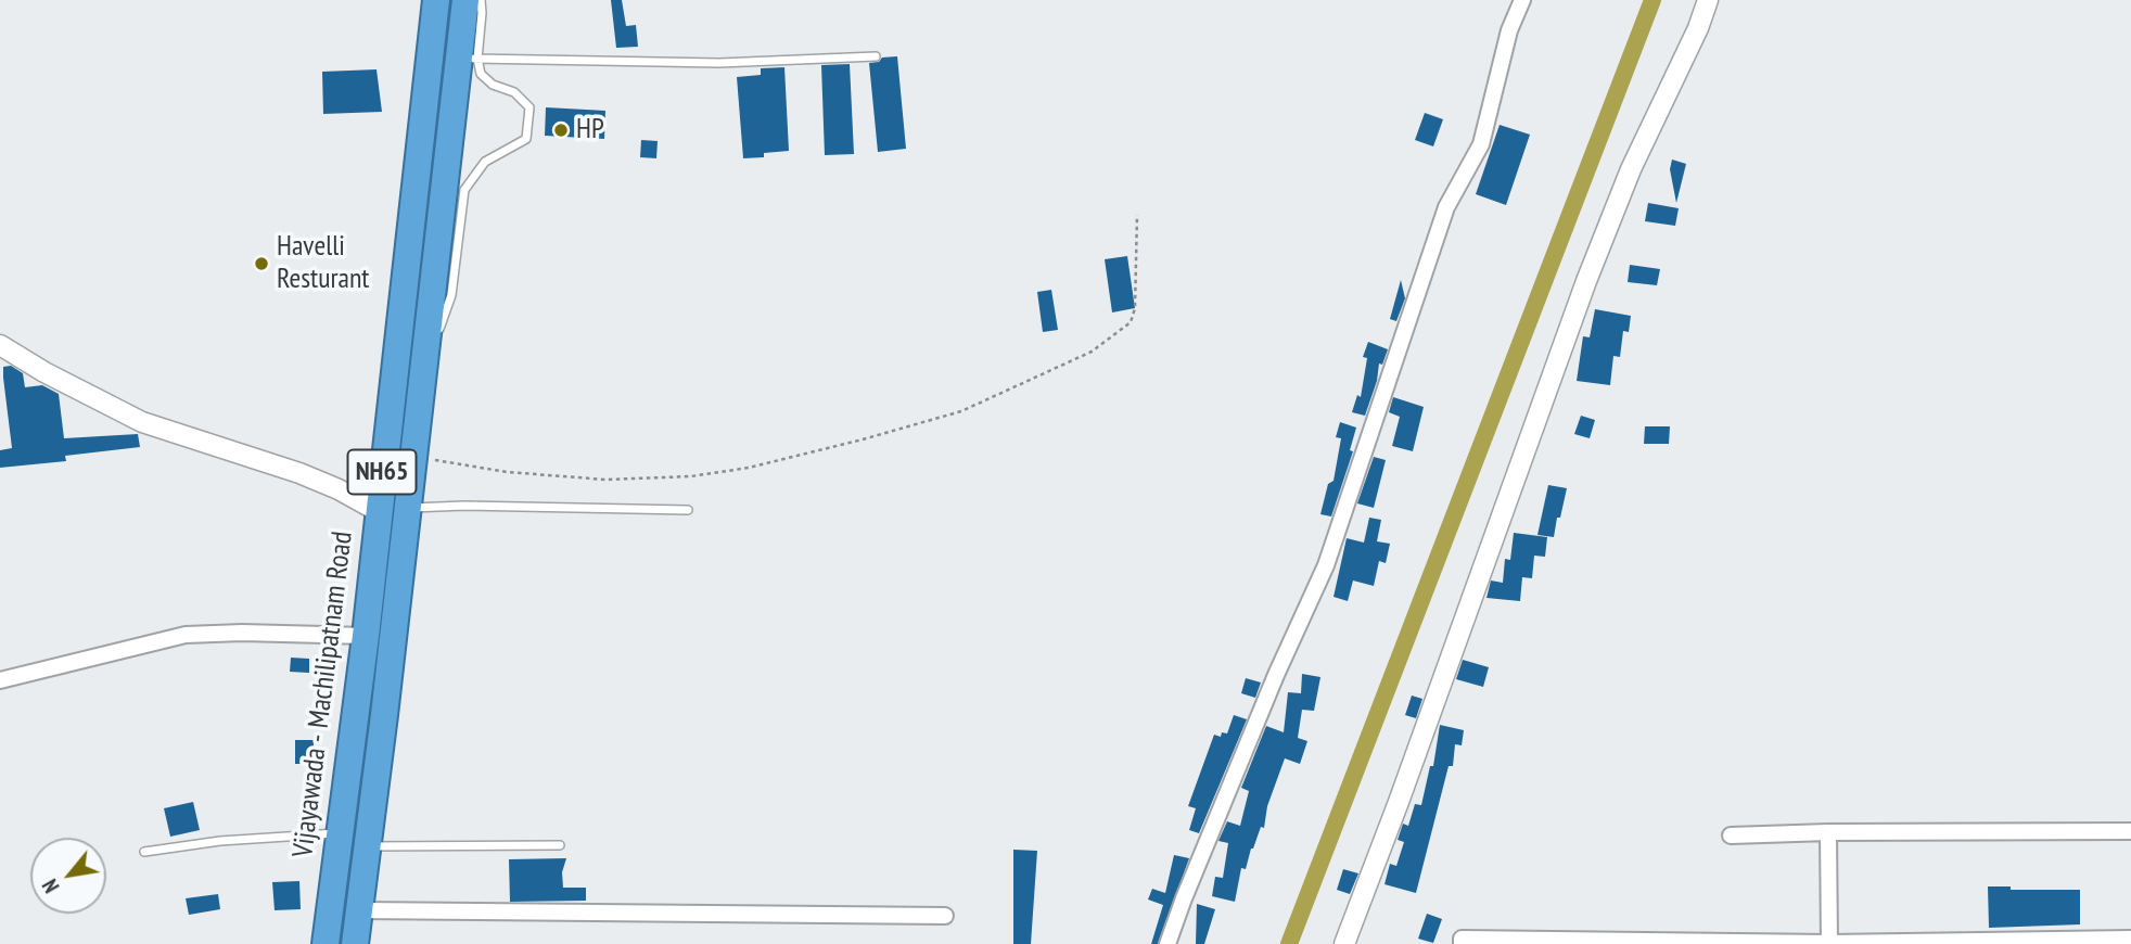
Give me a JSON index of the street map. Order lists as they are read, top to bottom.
{
  "streets": {
    "highway": ["NH65", "Vijayawada - Machilipatnam Road"]
  },
  "places": ["HP", "Havelli Resturant"],
  "north": "bottom left"
}
